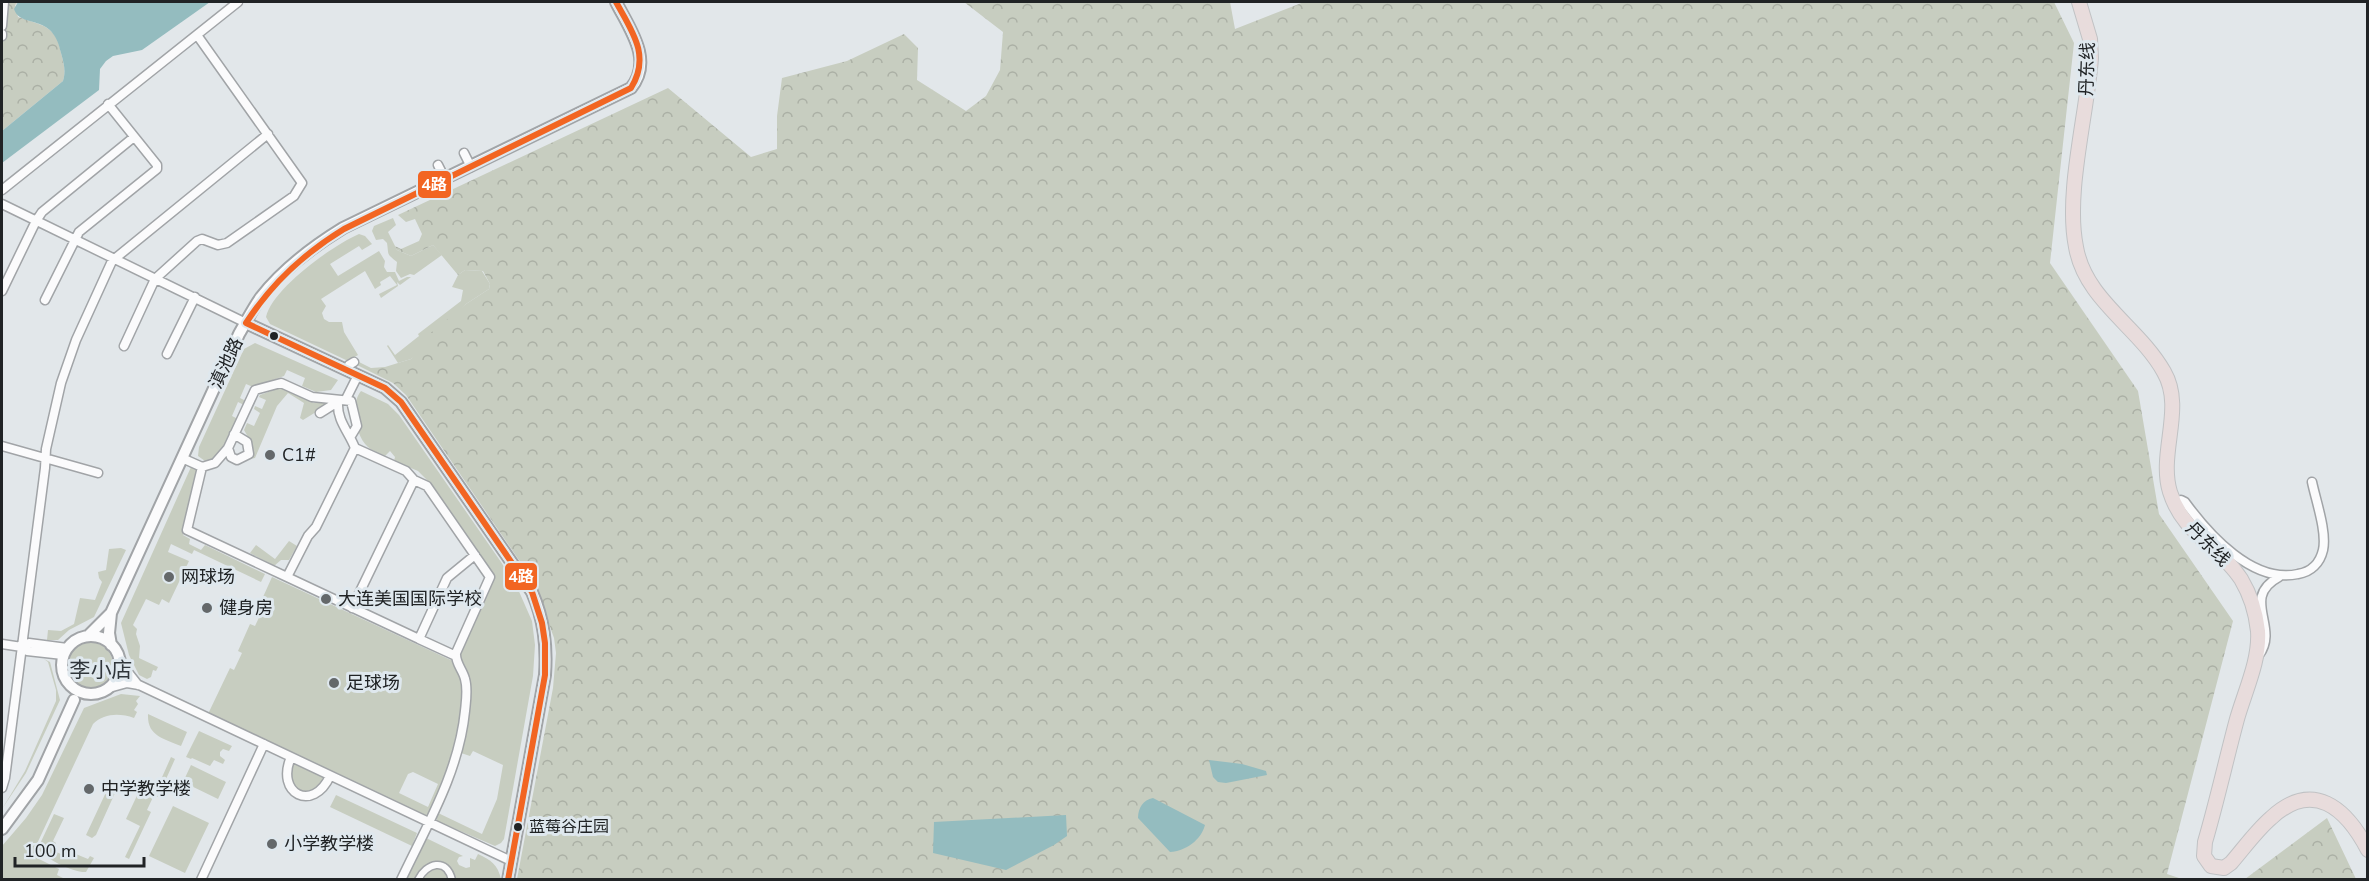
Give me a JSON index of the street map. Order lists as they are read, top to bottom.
{
  "streets": {
    "highway": ["丹东线"],
    "street": ["滇池路"]
  },
  "districts": ["李小店"],
  "places": [
    "C1#",
    "网球场",
    "大连美国国际学校",
    "健身房",
    "足球场",
    "中学教学楼",
    "蓝莓谷庄园",
    "小学教学楼"
  ],
  "lines": ["transit line 4路"],
  "scale_bar": "100 m"
}
